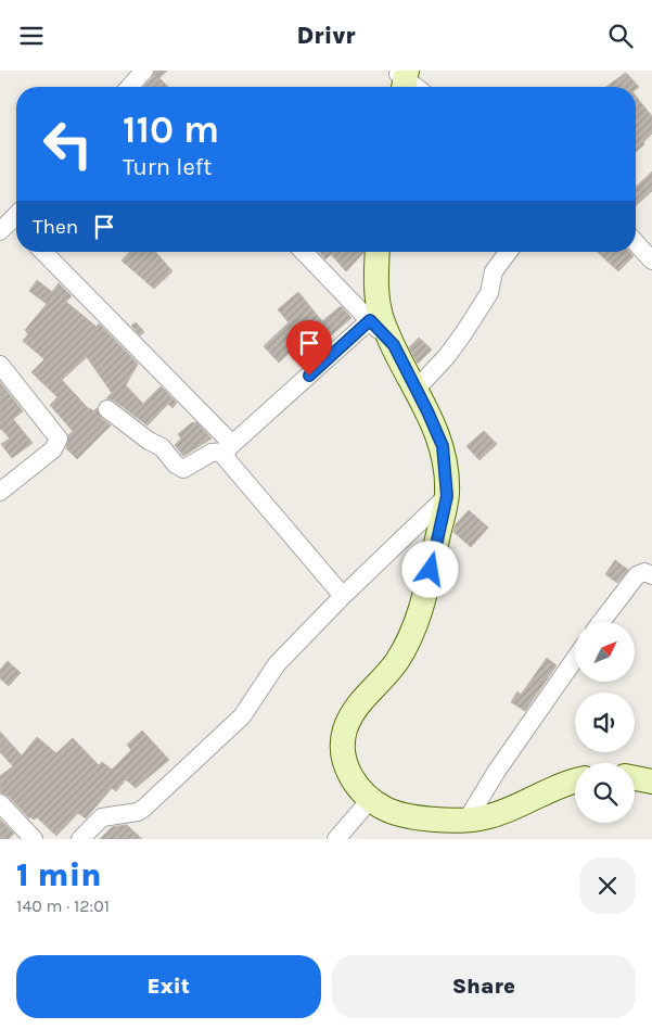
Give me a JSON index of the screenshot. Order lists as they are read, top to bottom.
{
  "north": "top right",
  "page": {
    "header": "Drivr",
    "turn": ["110 m", "Turn left"],
    "then": "Then",
    "heading": ["1 min", "140 m · 12:01"],
    "buttons": ["Exit", "Share"]
  }
}
